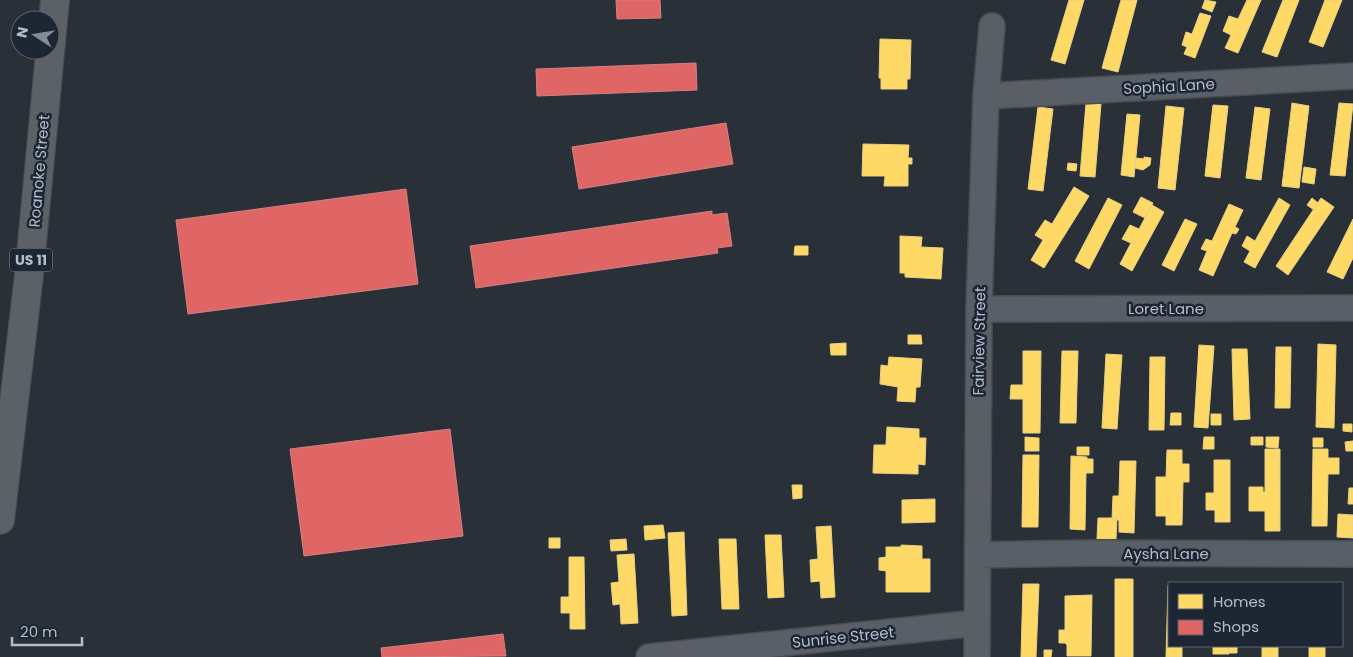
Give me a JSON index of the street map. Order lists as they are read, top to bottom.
{
  "streets": {
    "main road": ["Roanoke Street", "US 11"],
    "street": [
      "Sophia Lane",
      "Loret Lane",
      "Fairview Street",
      "Aysha Lane",
      "Sunrise Street"
    ]
  },
  "crossings": [
    ["Sophia Lane", "Fairview Street"],
    ["Loret Lane", "Fairview Street"],
    ["Fairview Street", "Aysha Lane"],
    ["Fairview Street", "Sunrise Street"]
  ],
  "legend": ["Homes", "Shops"],
  "scale_bar": "20 m",
  "north": "left"
}
